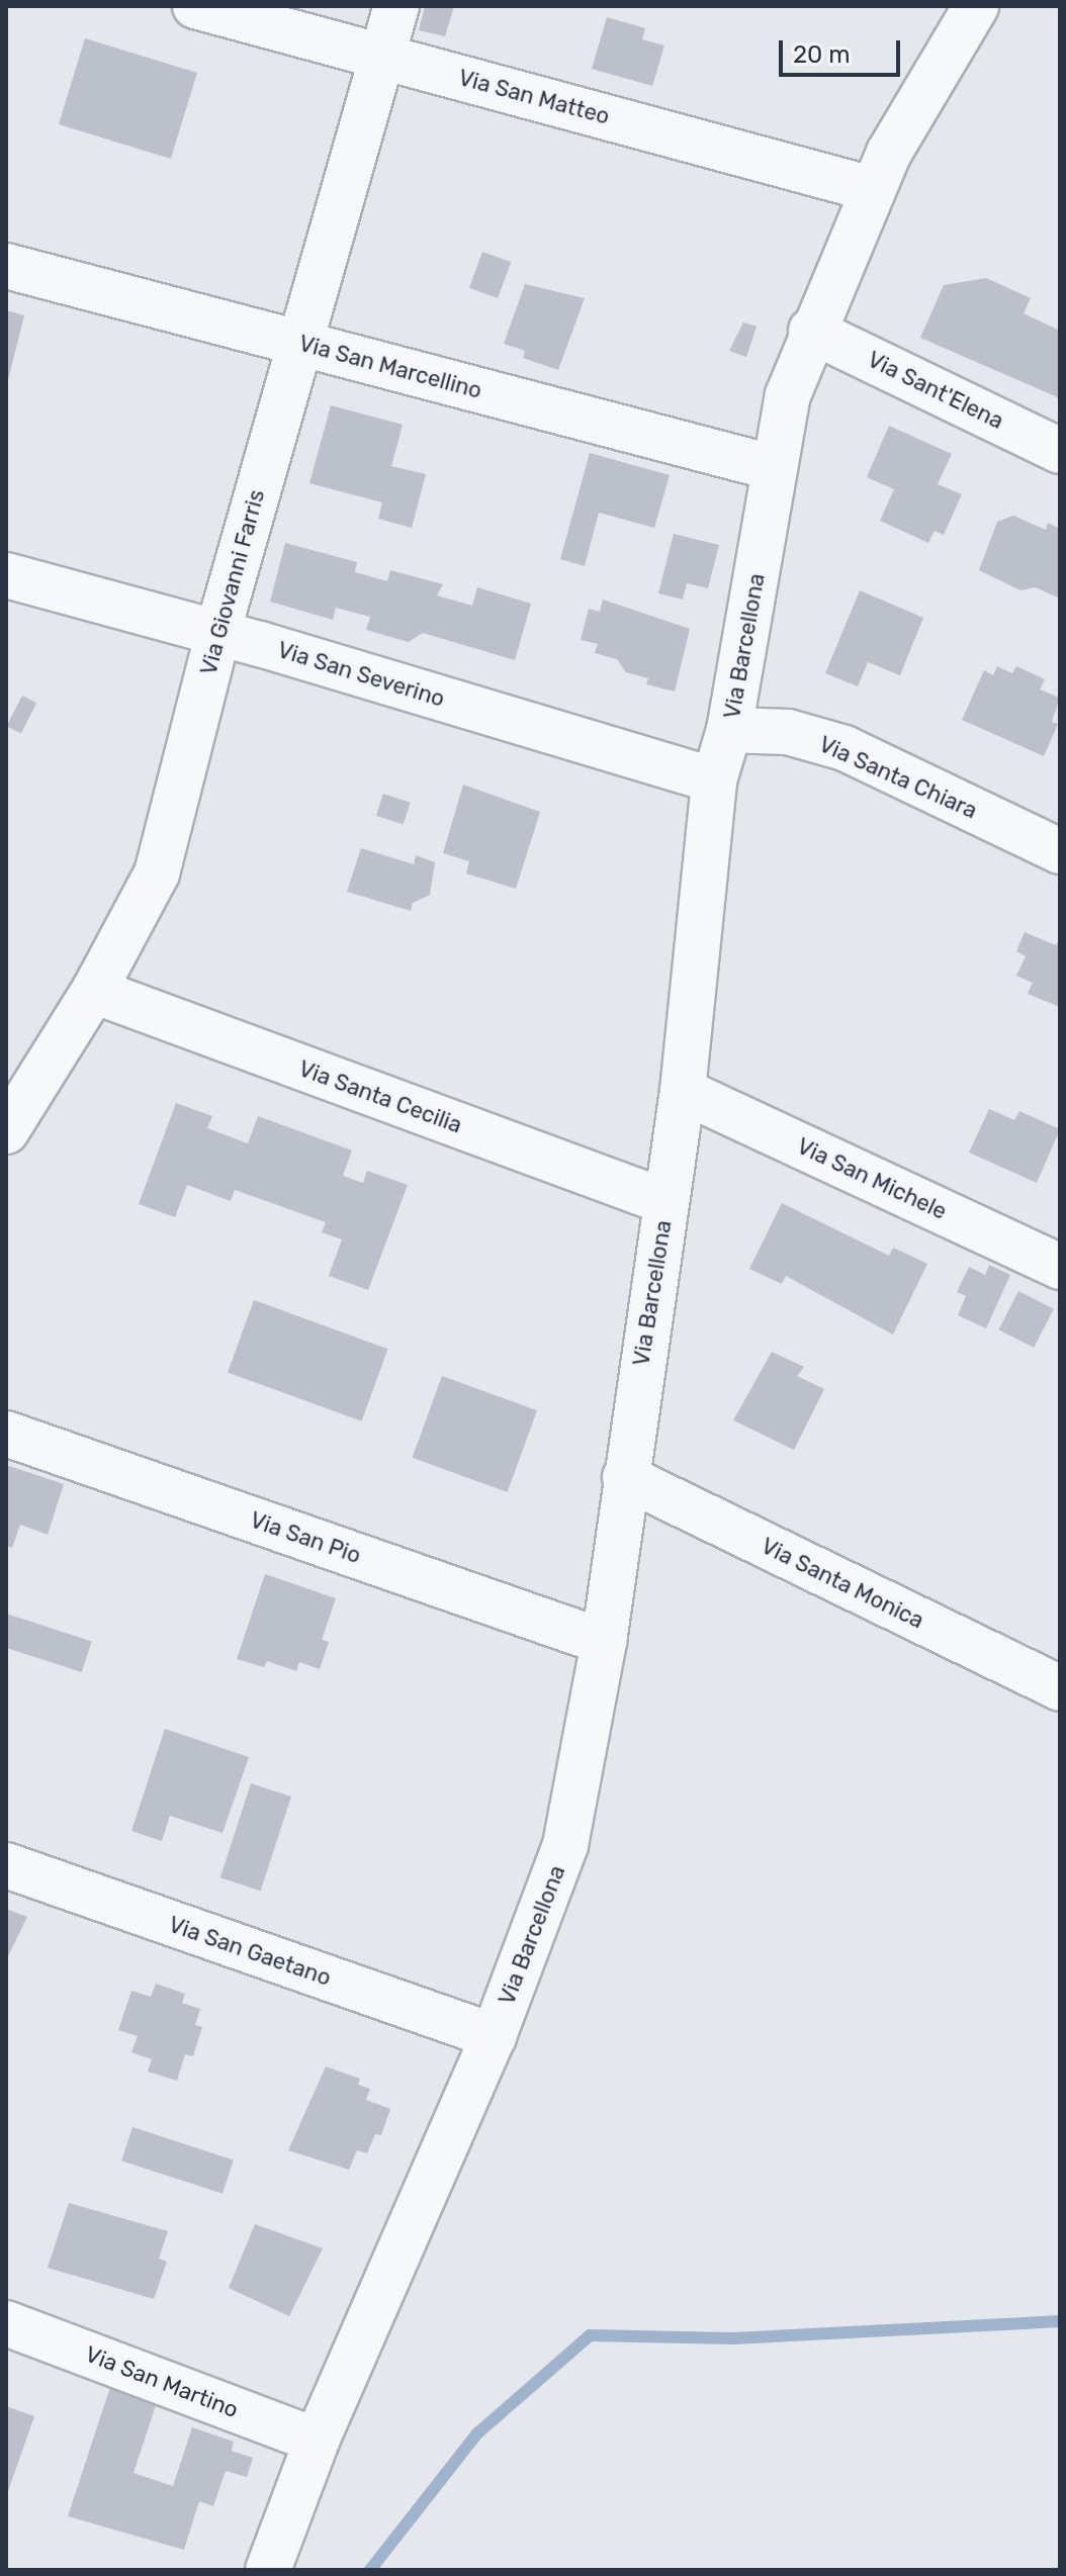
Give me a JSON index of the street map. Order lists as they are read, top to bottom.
{
  "streets": {
    "street": [
      "Via San Matteo",
      "Via San Marcellino",
      "Via Sant'Elena",
      "Via Giovanni Farris",
      "Via Barcellona",
      "Via San Severino",
      "Via Santa Chiara",
      "Via Santa Cecilia",
      "Via San Michele",
      "Via San Pio",
      "Via Santa Monica",
      "Via San Gaetano",
      "Via San Martino"
    ]
  },
  "crossings": [
    ["Via San Matteo", "Via Giovanni Farris"],
    ["Via San Matteo", "Via Barcellona"],
    ["Via San Marcellino", "Via Giovanni Farris"],
    ["Via San Marcellino", "Via Barcellona"],
    ["Via Sant'Elena", "Via Barcellona"],
    ["Via Giovanni Farris", "Via San Severino"],
    ["Via Giovanni Farris", "Via Santa Cecilia"],
    ["Via Barcellona", "Via San Severino"],
    ["Via Barcellona", "Via Santa Chiara"],
    ["Via Barcellona", "Via Santa Cecilia"],
    ["Via Barcellona", "Via San Michele"],
    ["Via Barcellona", "Via San Pio"],
    ["Via Barcellona", "Via Santa Monica"],
    ["Via Barcellona", "Via San Gaetano"],
    ["Via Barcellona", "Via San Martino"]
  ],
  "scale_bar": "20 m"
}
